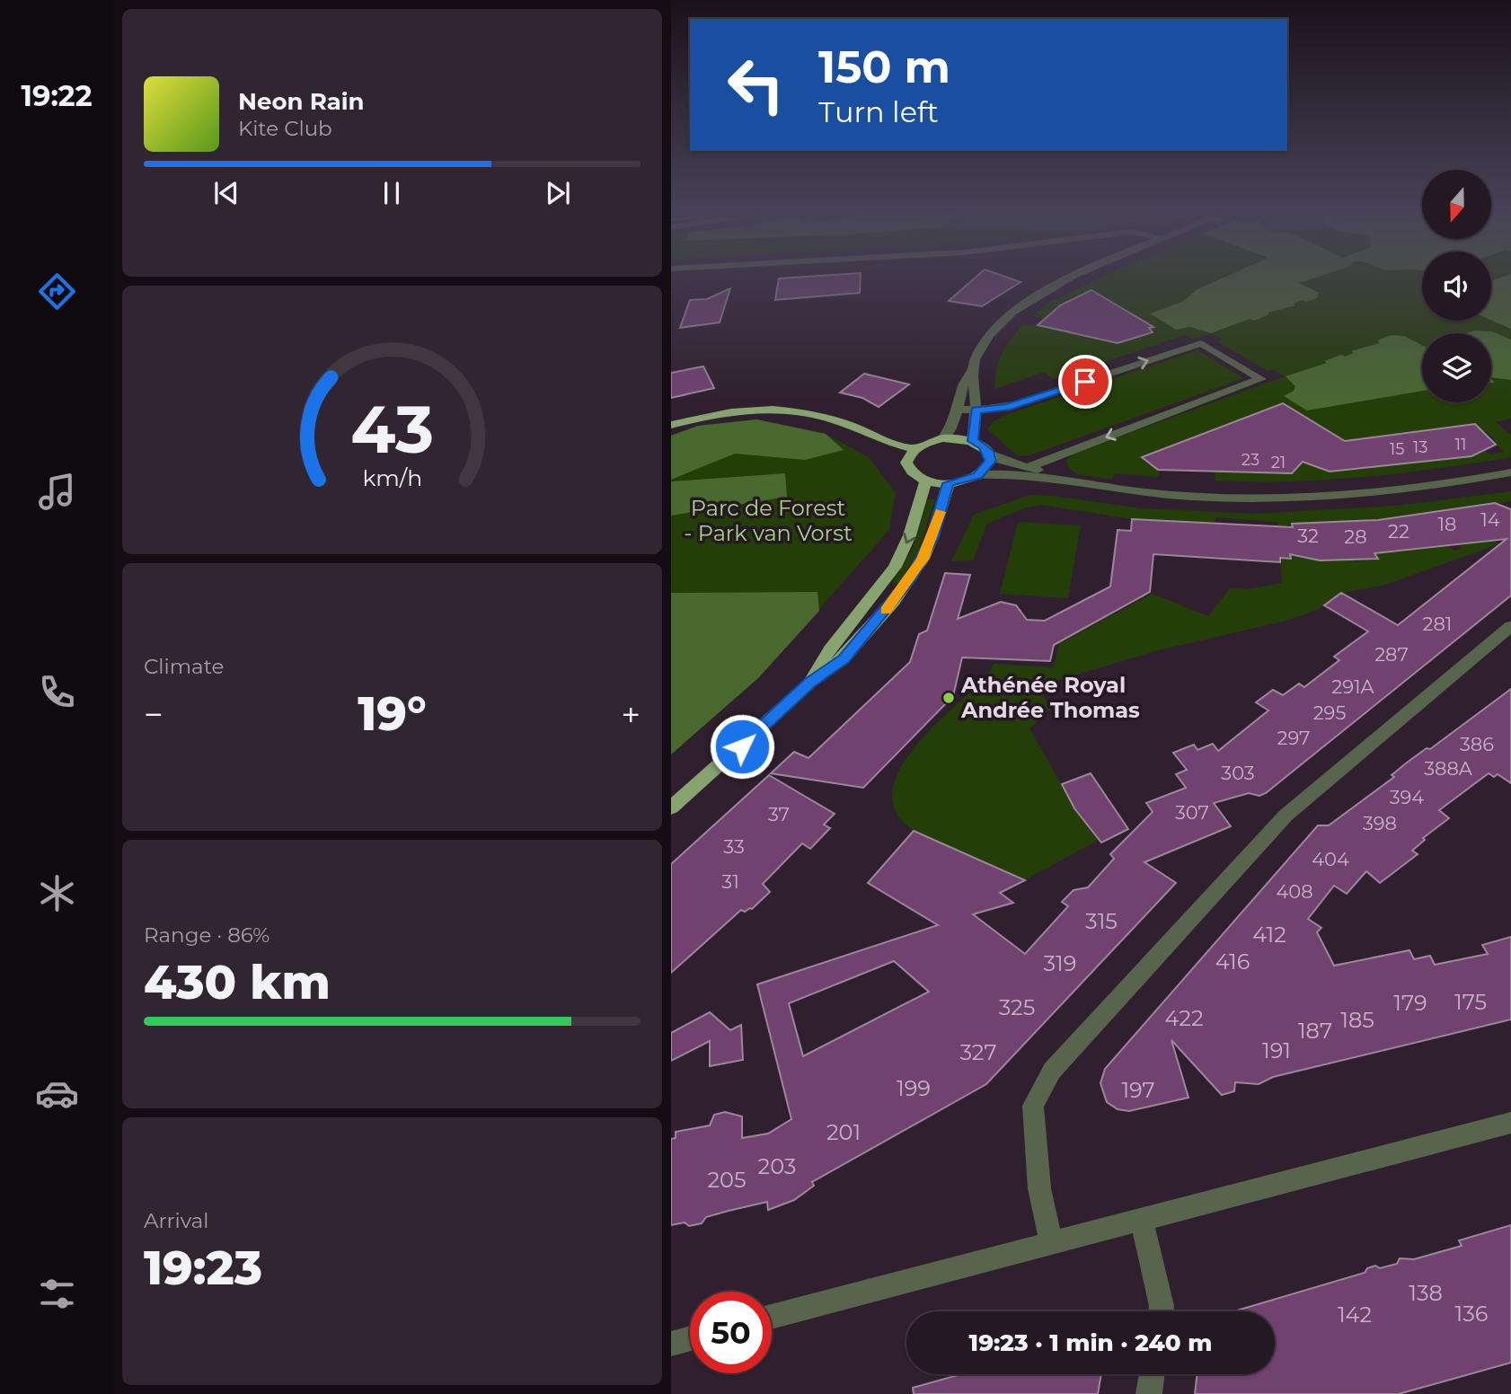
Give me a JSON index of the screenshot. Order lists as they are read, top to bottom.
{
  "parks": ["Parc de Forest - Park van Vorst"],
  "places": ["Athénée Royal Andrée Thomas"],
  "house_numbers": [
    "11",
    "13",
    "15",
    "23",
    "21",
    "14",
    "18",
    "22",
    "32",
    "28",
    "281",
    "287",
    "291A",
    "295",
    "297",
    "386",
    "388A",
    "303",
    "394",
    "307",
    "37",
    "398",
    "33",
    "404",
    "31",
    "408",
    "315",
    "412",
    "416",
    "319",
    "175",
    "179",
    "325",
    "422",
    "185",
    "187",
    "191",
    "327",
    "199",
    "197",
    "201",
    "203",
    "205",
    "138",
    "136",
    "142"
  ],
  "north": "bottom",
  "page": {
    "tabs": "19:22",
    "turn": ["150 m", "Turn left"],
    "song": ["Neon Rain", "Kite Club"],
    "tile": [
      "Climate",
      ["Range · 86%", "430 km"],
      ["Arrival", "19:23"]
    ],
    "heat": ["−", "19°", "+"],
    "limit": "50",
    "trip": "19:23 · 1 min · 240 m",
    "gauge": ["43", "km/h"]
  }
}
